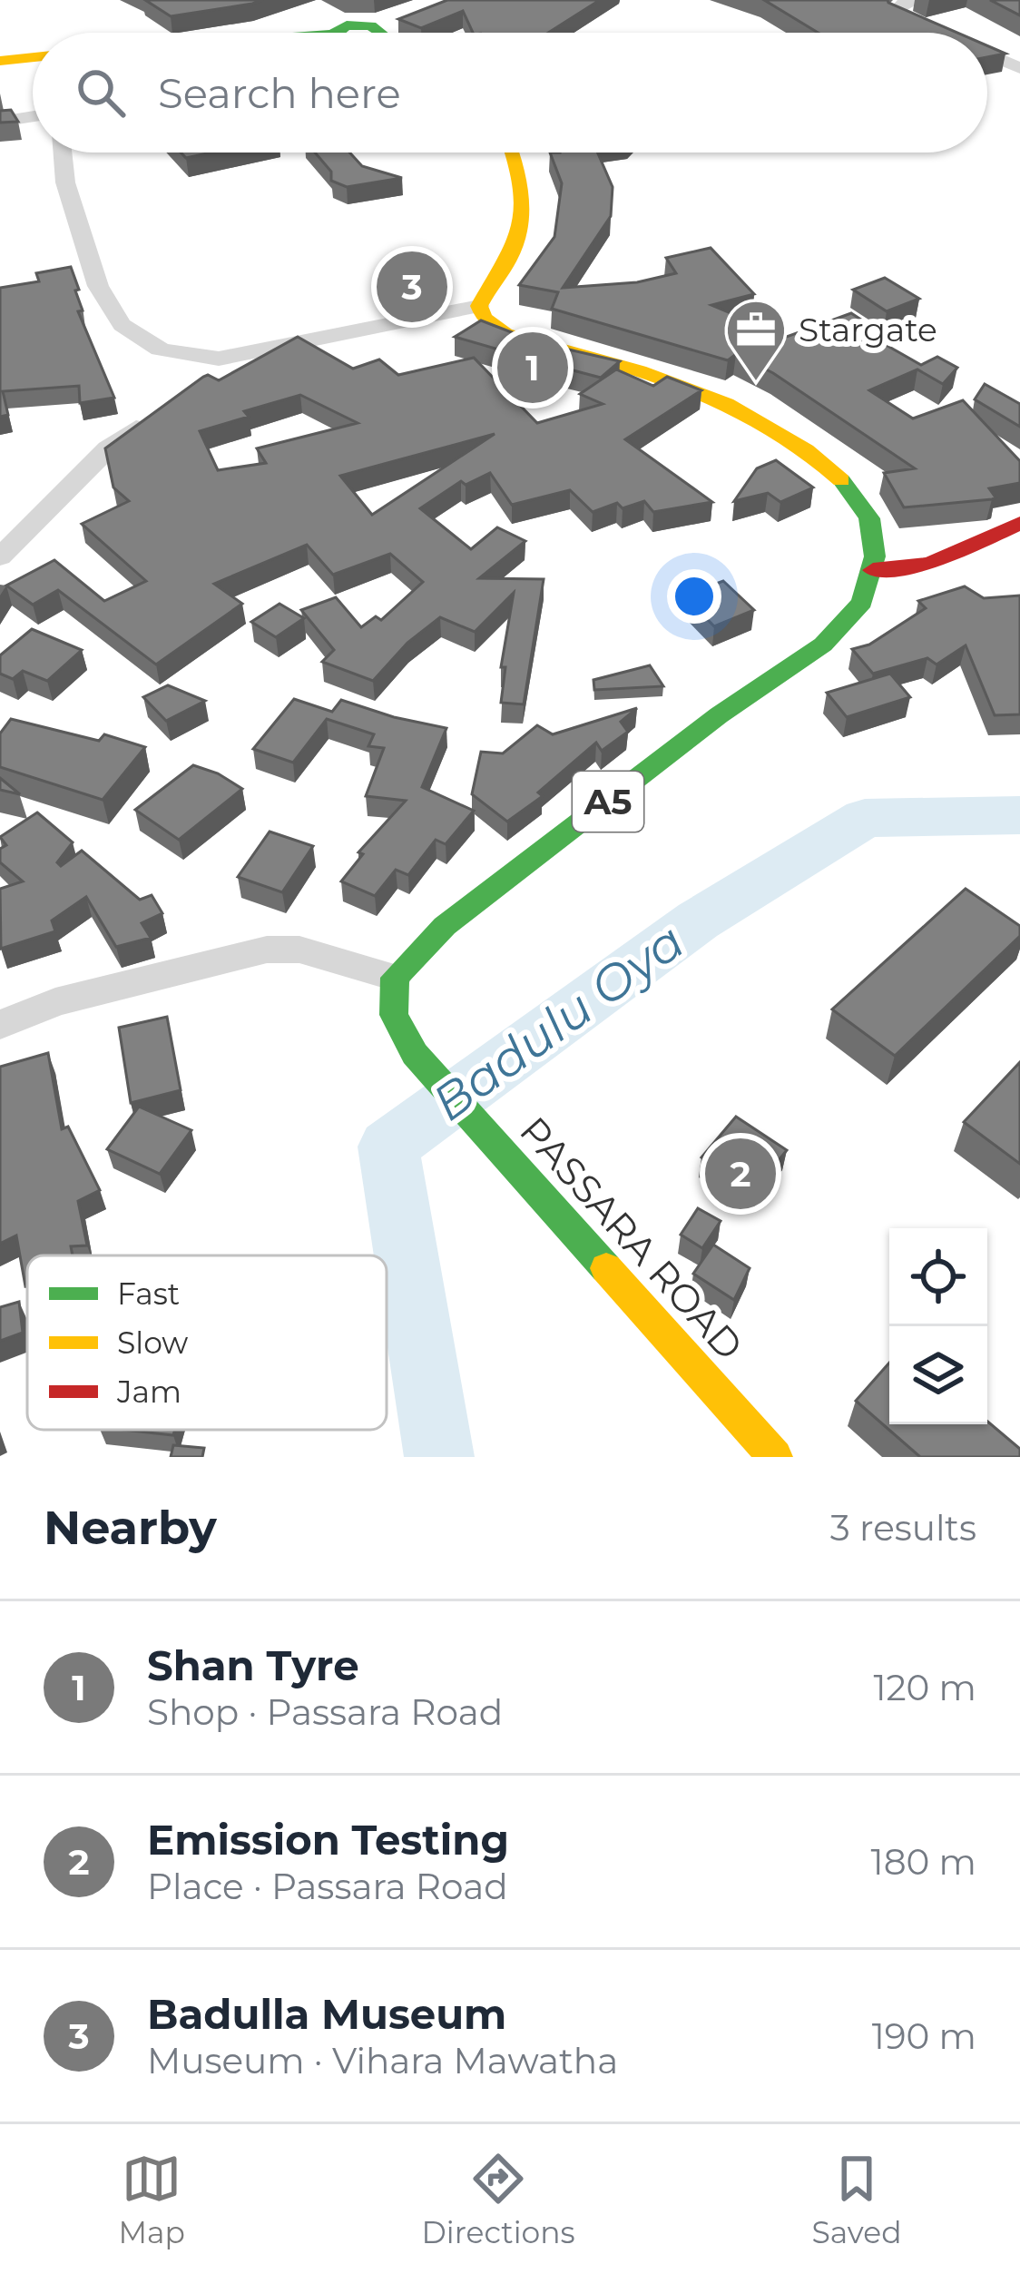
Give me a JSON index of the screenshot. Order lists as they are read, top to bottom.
{
  "streets": {
    "main road": ["A5", "PASSARA ROAD"]
  },
  "crossings": [
    ["A5", "PASSARA ROAD"]
  ],
  "water": ["Badulu Oya"],
  "places": {
    "office": ["Stargate"]
  },
  "legend": ["Fast", "Slow", "Jam"],
  "page": {
    "search": "Search here",
    "pins": ["3", "1", "2"],
    "heading": ["Nearby", "3 results"],
    "list": [
      {
        "mark": "1",
        "name": "Shan Tyre",
        "note": "Shop · Passara Road",
        "value": "120 m"
      },
      {
        "mark": "2",
        "name": "Emission Testing",
        "note": "Place · Passara Road",
        "value": "180 m"
      },
      {
        "mark": "3",
        "name": "Badulla Museum",
        "note": "Museum · Vihara Mawatha",
        "value": "190 m"
      }
    ],
    "nav": ["Map", "Directions", "Saved"]
  }
}
